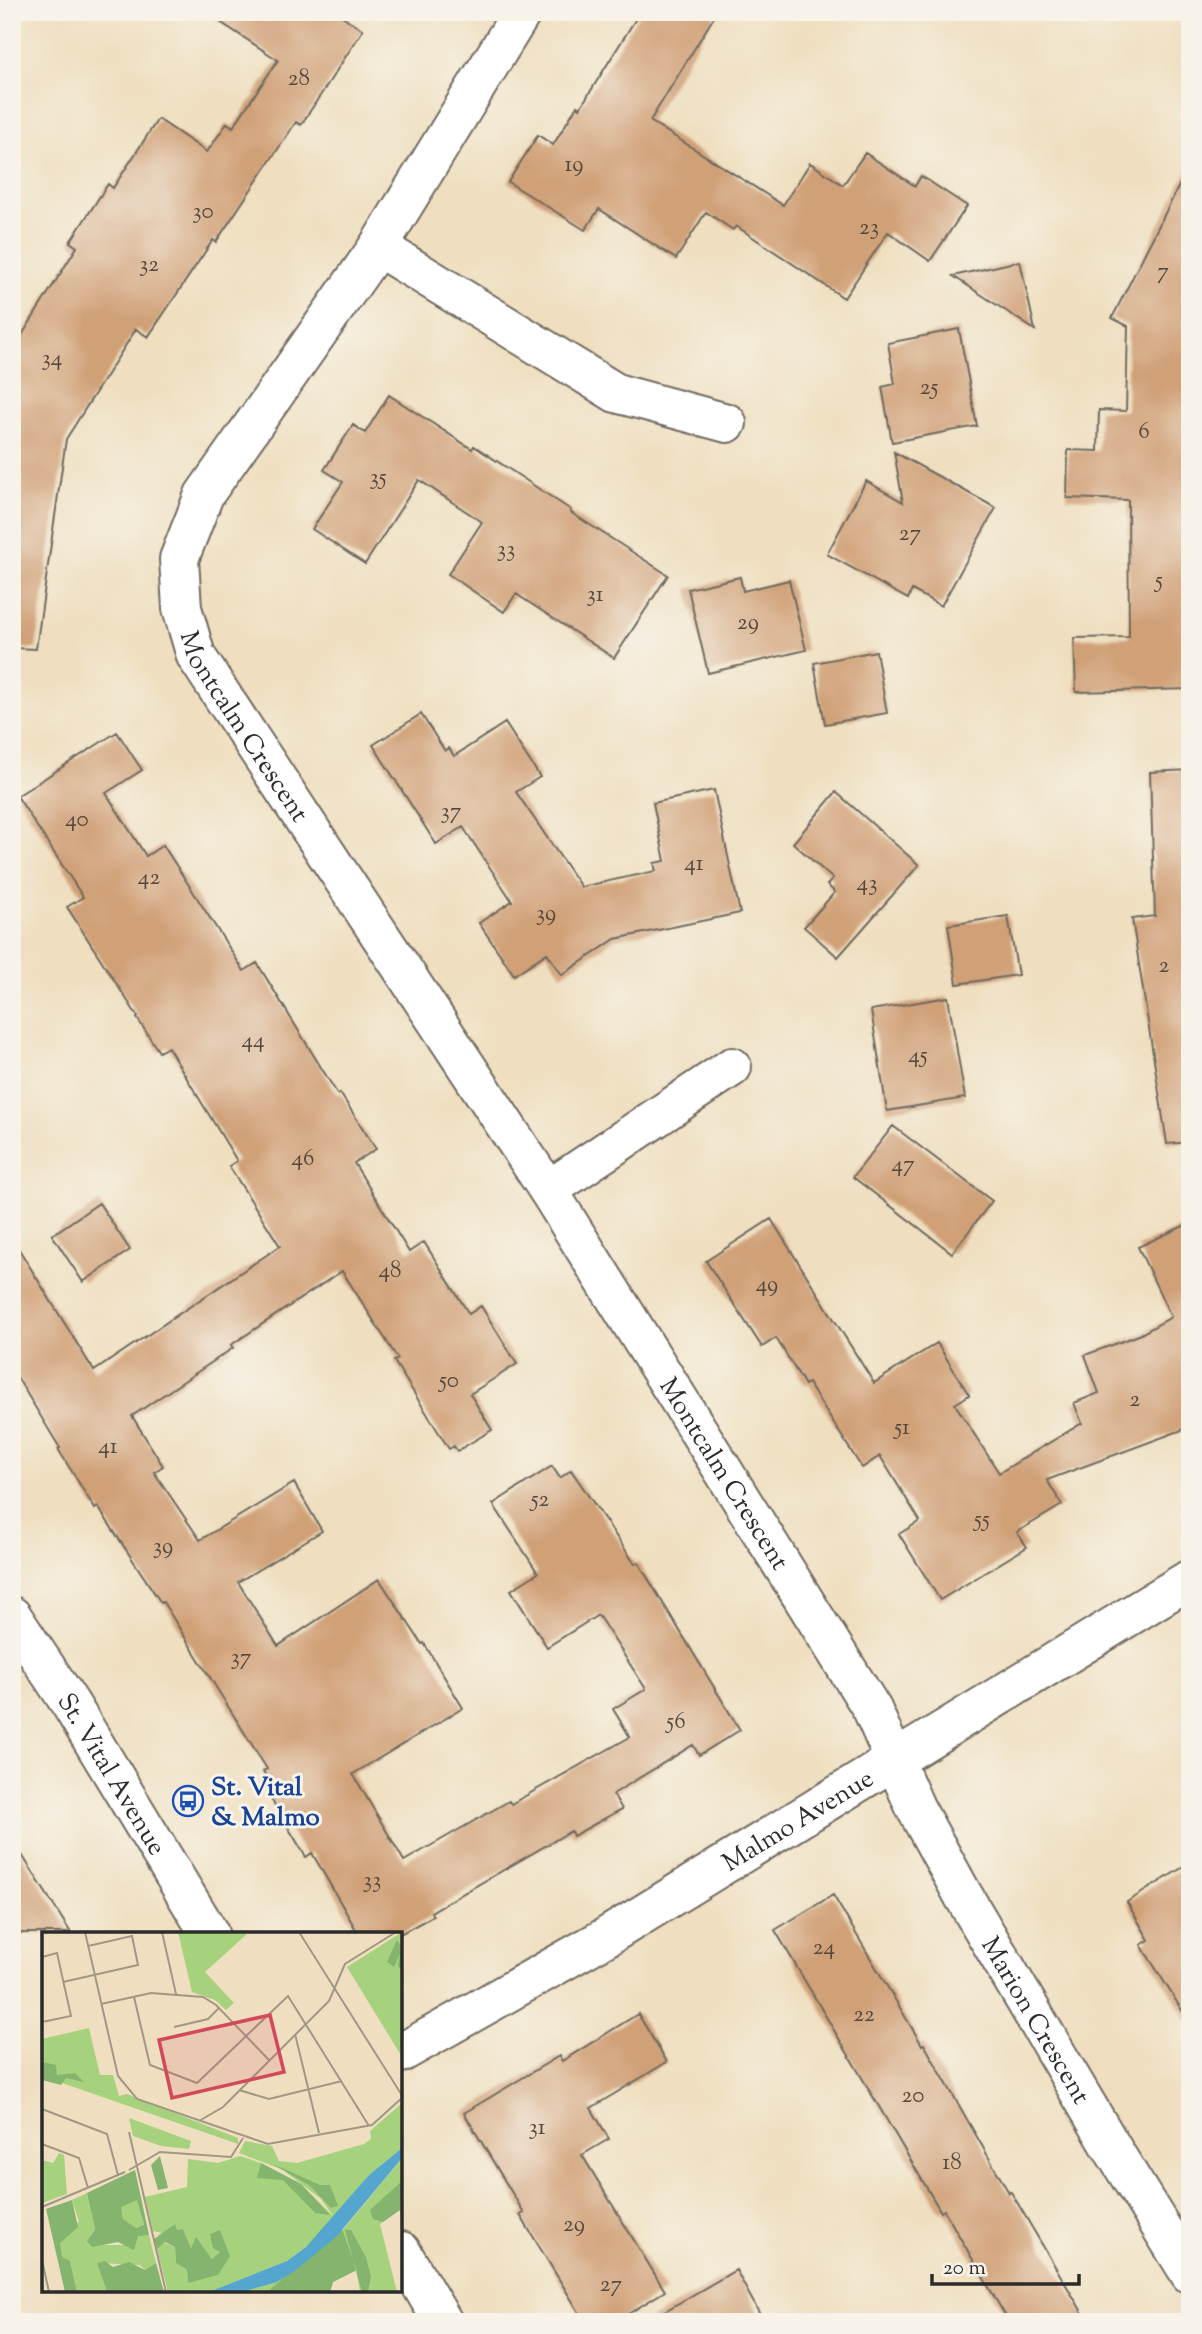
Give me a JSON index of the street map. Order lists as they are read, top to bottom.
{
  "streets": {
    "street": [
      "Montcalm Crescent",
      "St. Vital Avenue",
      "Malmo Avenue",
      "Marion Crescent"
    ]
  },
  "crossings": [
    ["Montcalm Crescent", "Malmo Avenue"],
    ["Montcalm Crescent", "Marion Crescent"],
    ["Malmo Avenue", "Marion Crescent"]
  ],
  "places": {
    "bus stop": ["St. Vital & Malmo"]
  },
  "house_numbers": [
    "28",
    "19",
    "30",
    "23",
    "32",
    "7",
    "34",
    "25",
    "6",
    "35",
    "27",
    "33",
    "5",
    "31",
    "29",
    "37",
    "40",
    "41",
    "42",
    "43",
    "39",
    "2",
    "44",
    "45",
    "46",
    "47",
    "48",
    "49",
    "50",
    "2",
    "51",
    "41",
    "52",
    "55",
    "39",
    "37",
    "56",
    "33",
    "24",
    "22",
    "20",
    "31",
    "18",
    "29",
    "27"
  ],
  "scale_bar": "20 m"
}
